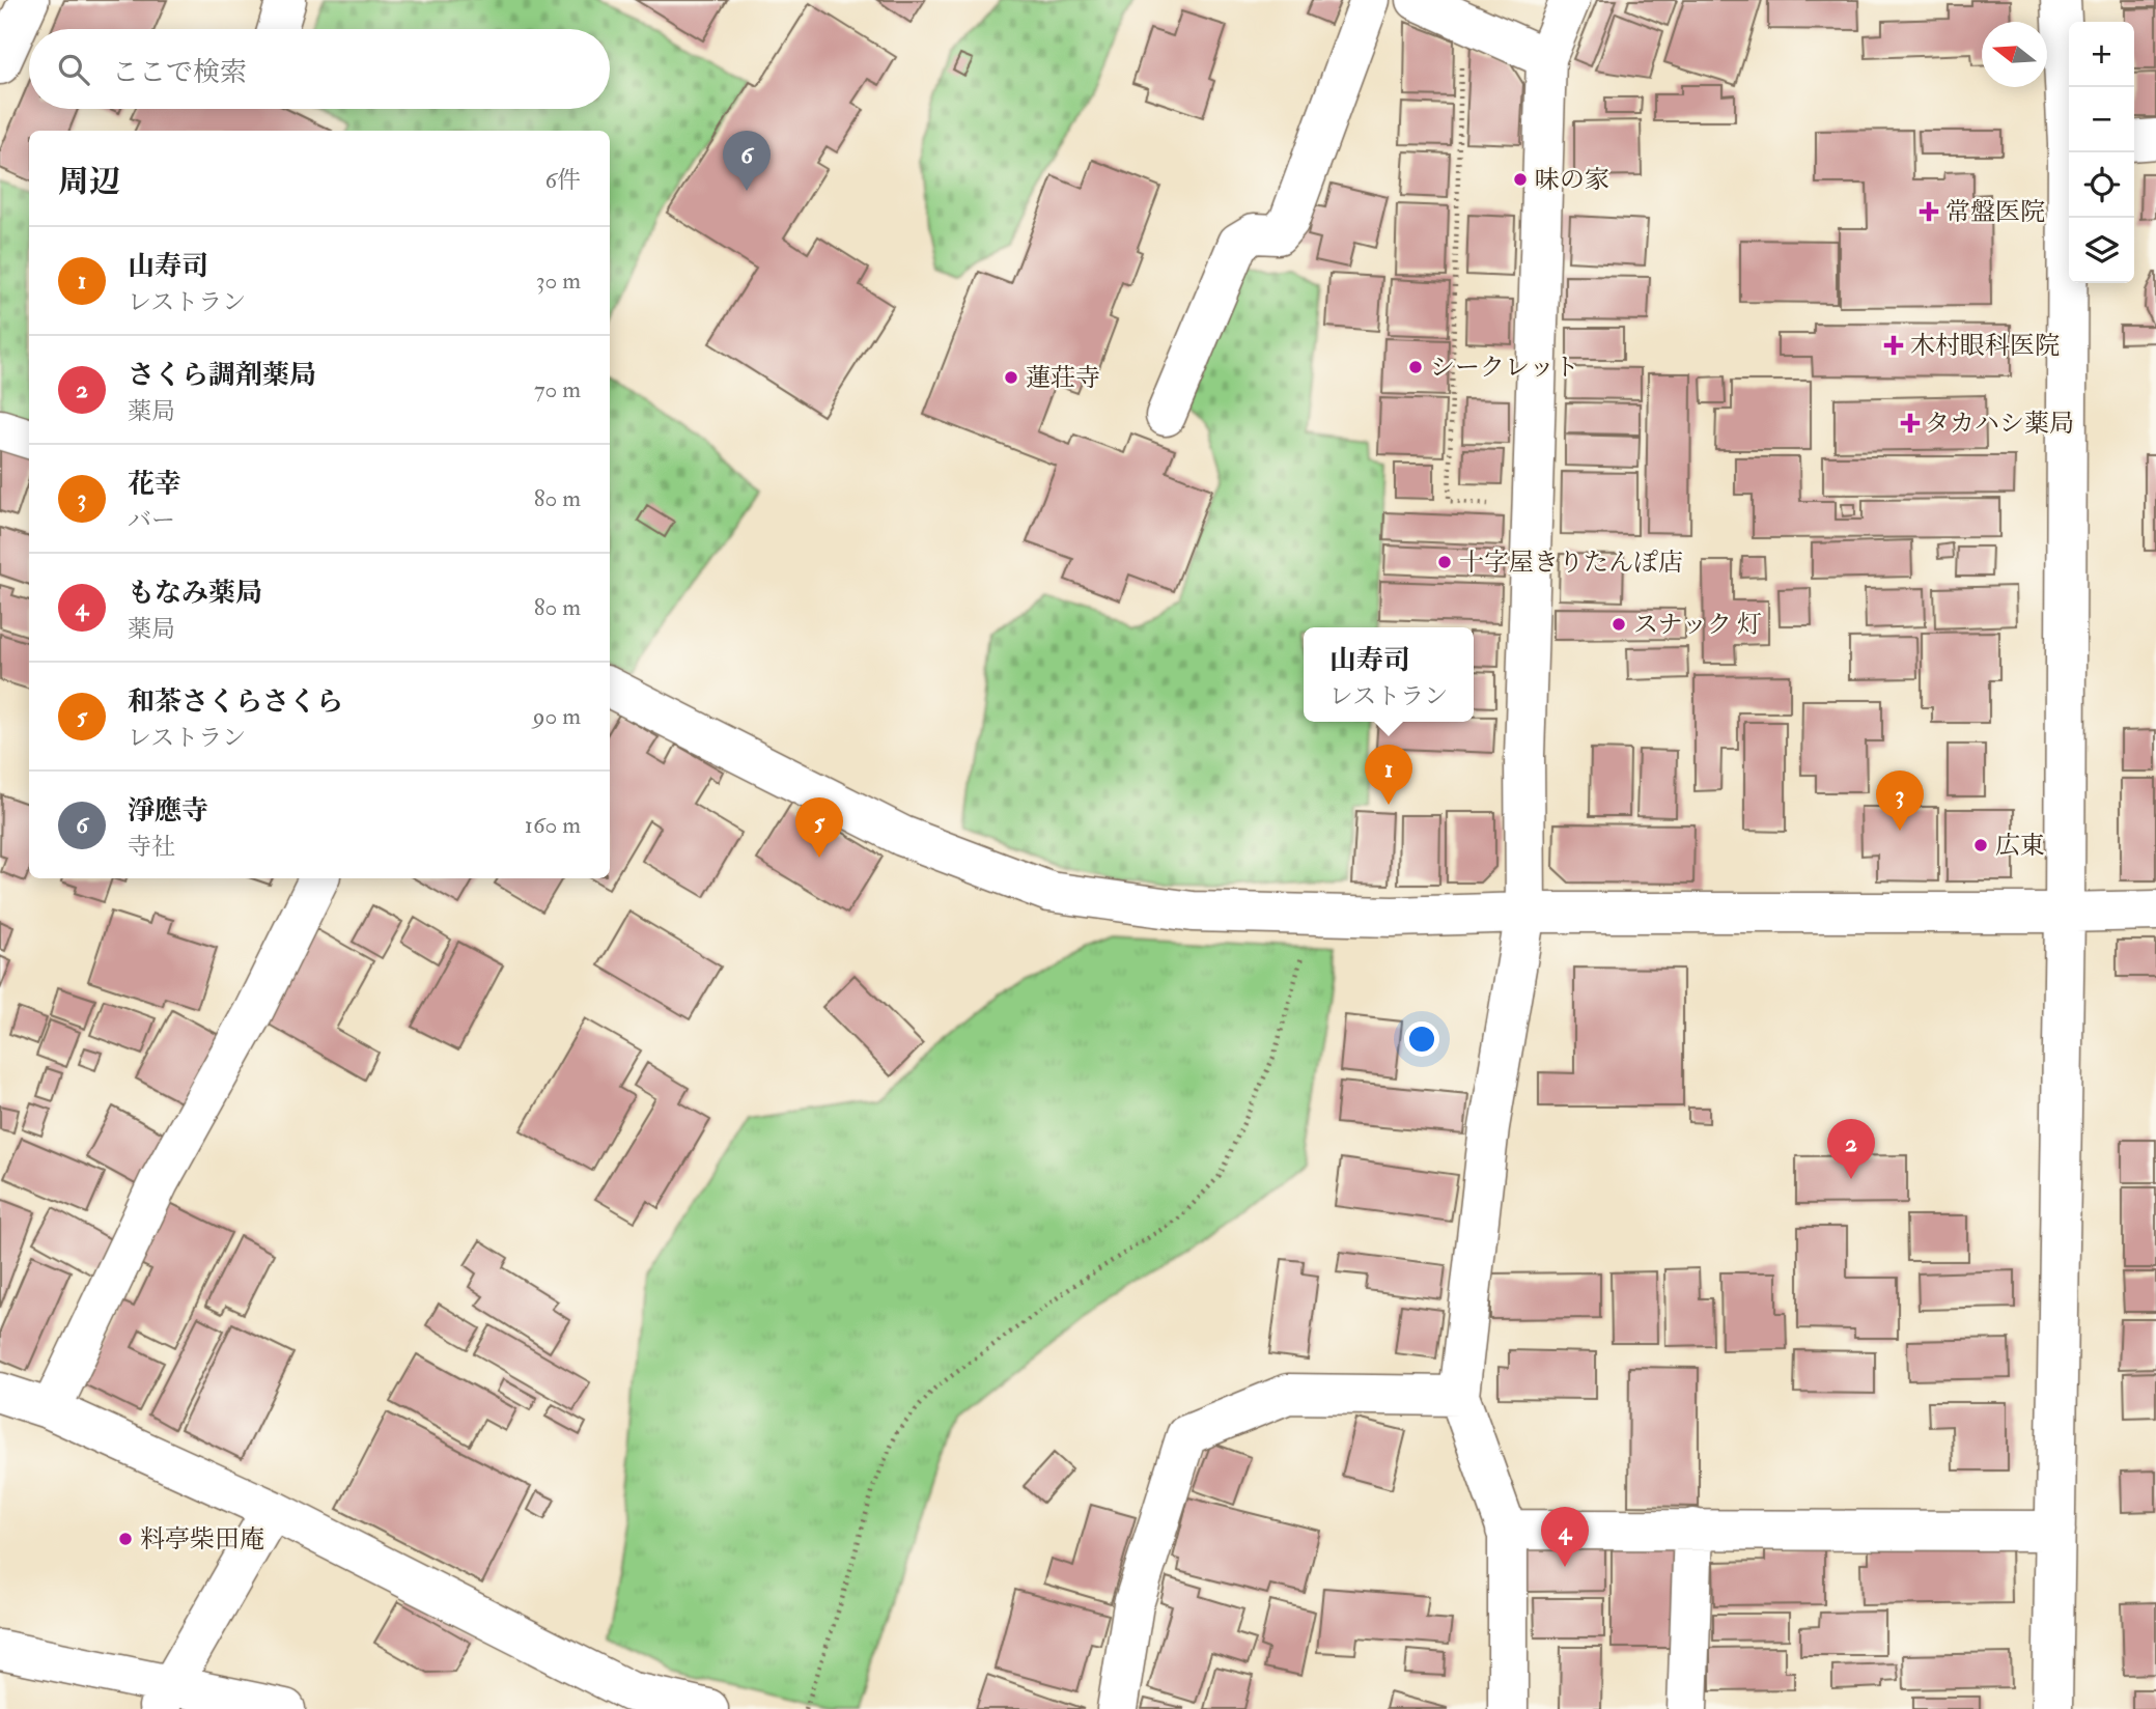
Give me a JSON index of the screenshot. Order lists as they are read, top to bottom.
{
  "places": {
    "other": [
      "味の家",
      "シークレット",
      "蓮荘寺",
      "十字屋きりたんぽ店",
      "スナック 灯",
      "広東",
      "料亭柴田庵"
    ],
    "health": ["常盤医院", "木村眼科医院", "タカハシ薬局"]
  },
  "north": "left",
  "page": {
    "map_buttons": ["+", "−"],
    "search": "ここで検索",
    "pins": [
      "6",
      "1",
      "3",
      "5",
      "2",
      "4"
    ],
    "heading": ["周辺", "6件"],
    "list": [
      {
        "mark": "1",
        "name": "山寿司",
        "note": "レストラン",
        "value": "30 m"
      },
      {
        "mark": "2",
        "name": "さくら調剤薬局",
        "note": "薬局",
        "value": "70 m"
      },
      {
        "mark": "3",
        "name": "花幸",
        "note": "バー",
        "value": "80 m"
      },
      {
        "mark": "4",
        "name": "もなみ薬局",
        "note": "薬局",
        "value": "80 m"
      },
      {
        "mark": "5",
        "name": "和茶さくらさくら",
        "note": "レストラン",
        "value": "90 m"
      },
      {
        "mark": "6",
        "name": "淨應寺",
        "note": "寺社",
        "value": "160 m"
      }
    ],
    "popup": ["山寿司", "レストラン"]
  }
}
